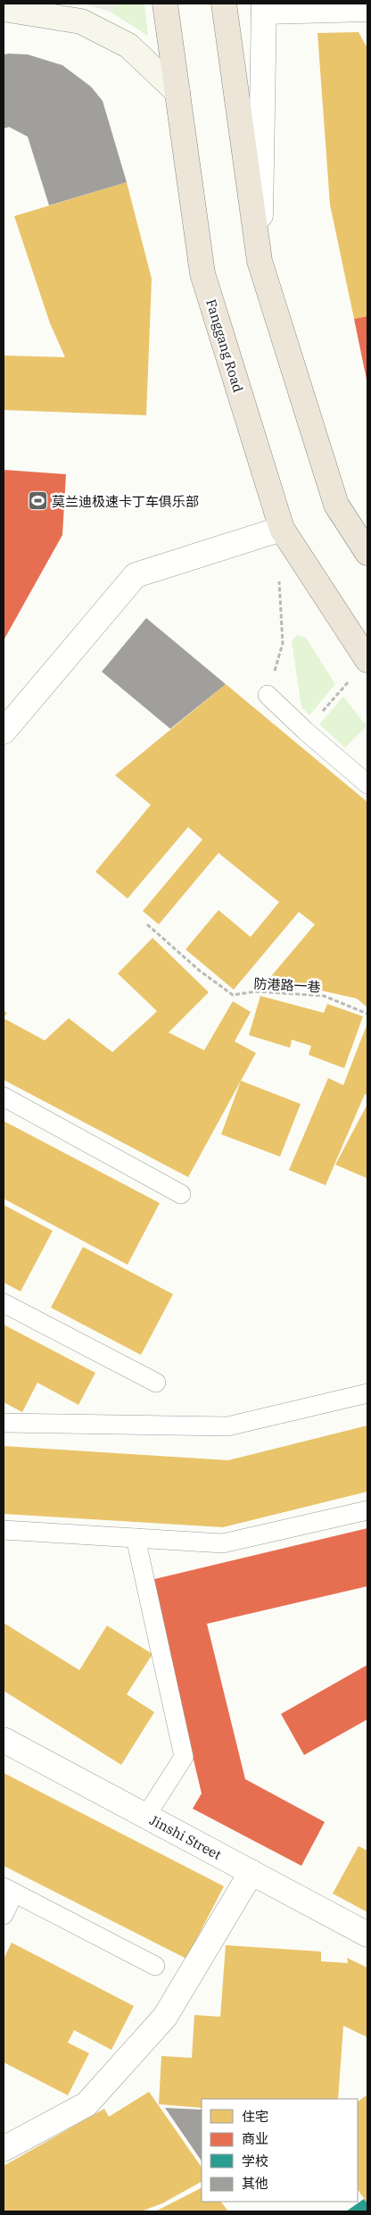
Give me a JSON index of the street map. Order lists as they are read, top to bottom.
{
  "streets": {
    "highway": ["Fanggang Road"],
    "street": ["Jinshi Street"],
    "path": ["防港路一巷"]
  },
  "places": {
    "sports": ["莫兰迪极速卡丁车俱乐部"]
  },
  "legend": [
    "住宅",
    "商业",
    "学校",
    "其他"
  ]
}
